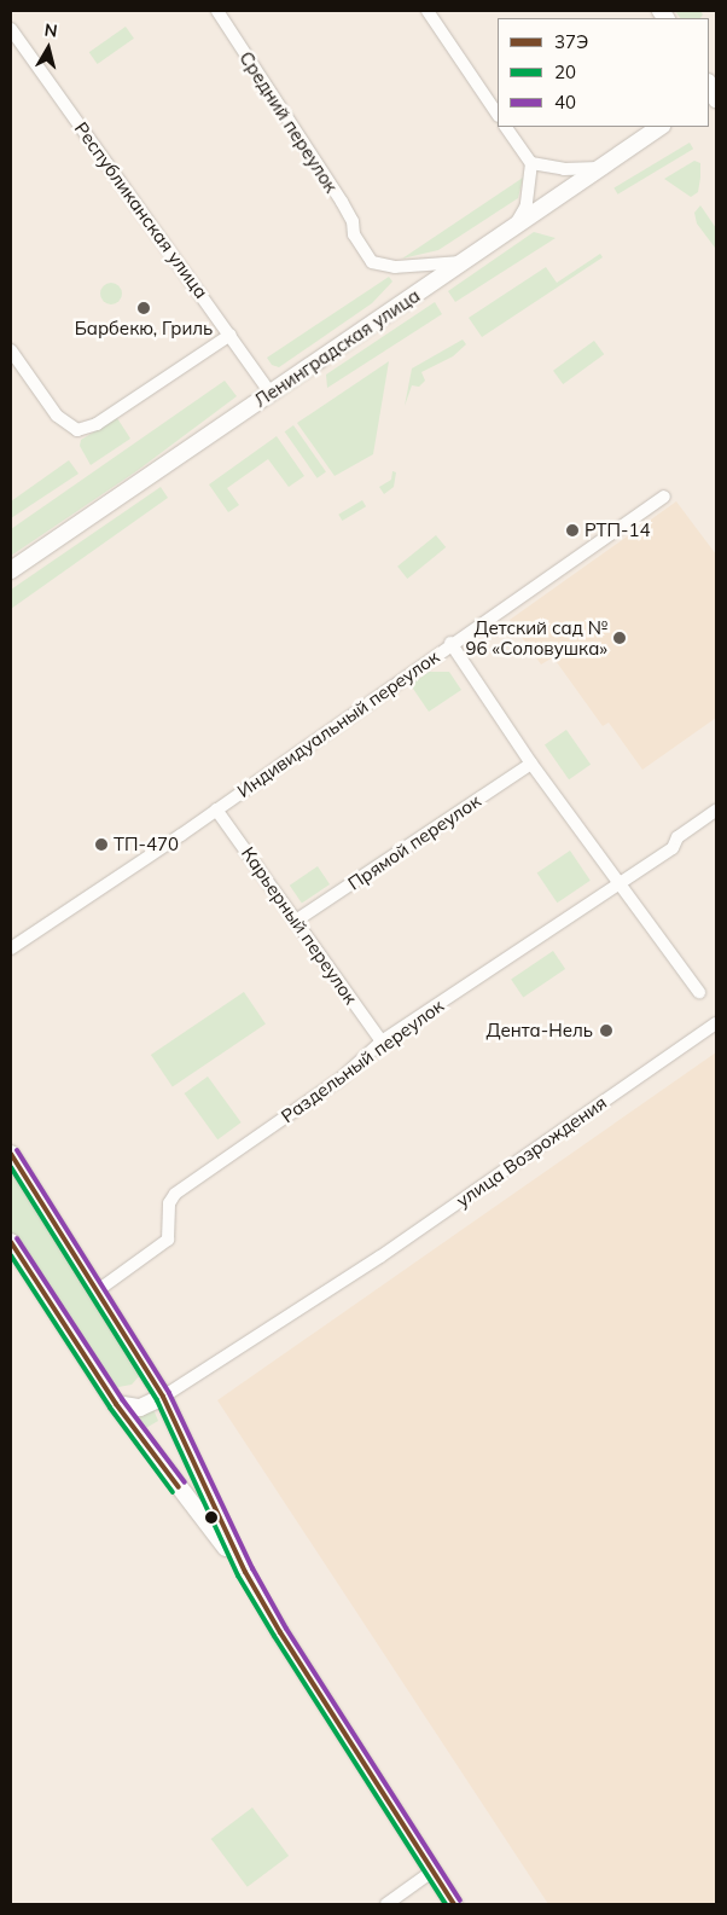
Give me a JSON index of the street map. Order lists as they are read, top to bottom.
{
  "streets": {
    "street": [
      "Средний переулок",
      "Республиканская улица",
      "Ленинградская улица",
      "Индивидуальный переулок",
      "Прямой переулок",
      "Карьерный переулок",
      "Раздельный переулок",
      "улица Возрождения"
    ]
  },
  "crossings": [
    ["Средний переулок", "Ленинградская улица"],
    ["Республиканская улица", "Ленинградская улица"],
    ["Индивидуальный переулок", "Карьерный переулок"],
    ["Прямой переулок", "Карьерный переулок"],
    ["Карьерный переулок", "Раздельный переулок"]
  ],
  "places": [
    "Барбекю, Гриль",
    "РТП-14",
    "Детский сад № 96 «Соловушка»",
    "ТП-470",
    "Дента-Нель"
  ],
  "lines": ["transit line 40", "transit line 37Э", "transit line 20"],
  "legend": ["37Э", "20", "40"],
  "north": "top"
}
